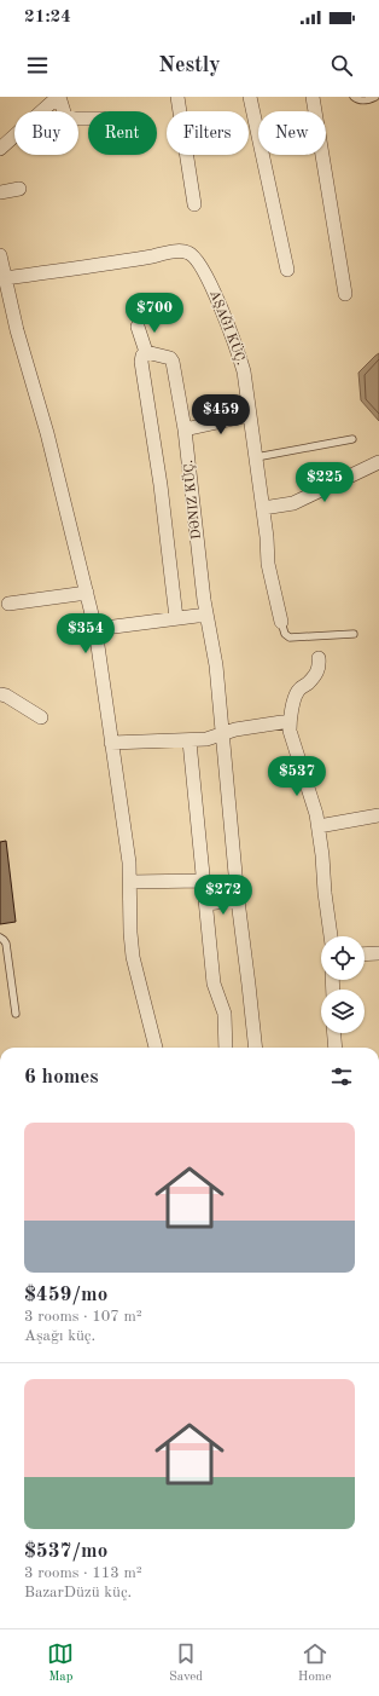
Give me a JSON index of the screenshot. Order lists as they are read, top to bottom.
{
  "streets": {
    "street": ["DƏNIZ KÜÇ."]
  },
  "page": {
    "status": "21:24",
    "header": "Nestly",
    "chip": [
      "Buy",
      "Rent",
      "Filters",
      "New"
    ],
    "price": [
      "$700",
      "$459",
      "$225",
      "$354",
      "$537",
      "$272"
    ],
    "heading": "6 homes",
    "list": [
      {
        "name": "$459/mo",
        "note": "3 rooms · 107 m² · Aşağı küç."
      },
      {
        "name": "$537/mo",
        "note": "3 rooms · 113 m² · BazarDüzü küç."
      }
    ],
    "tabs": ["Map", "Saved", "Home"]
  }
}
